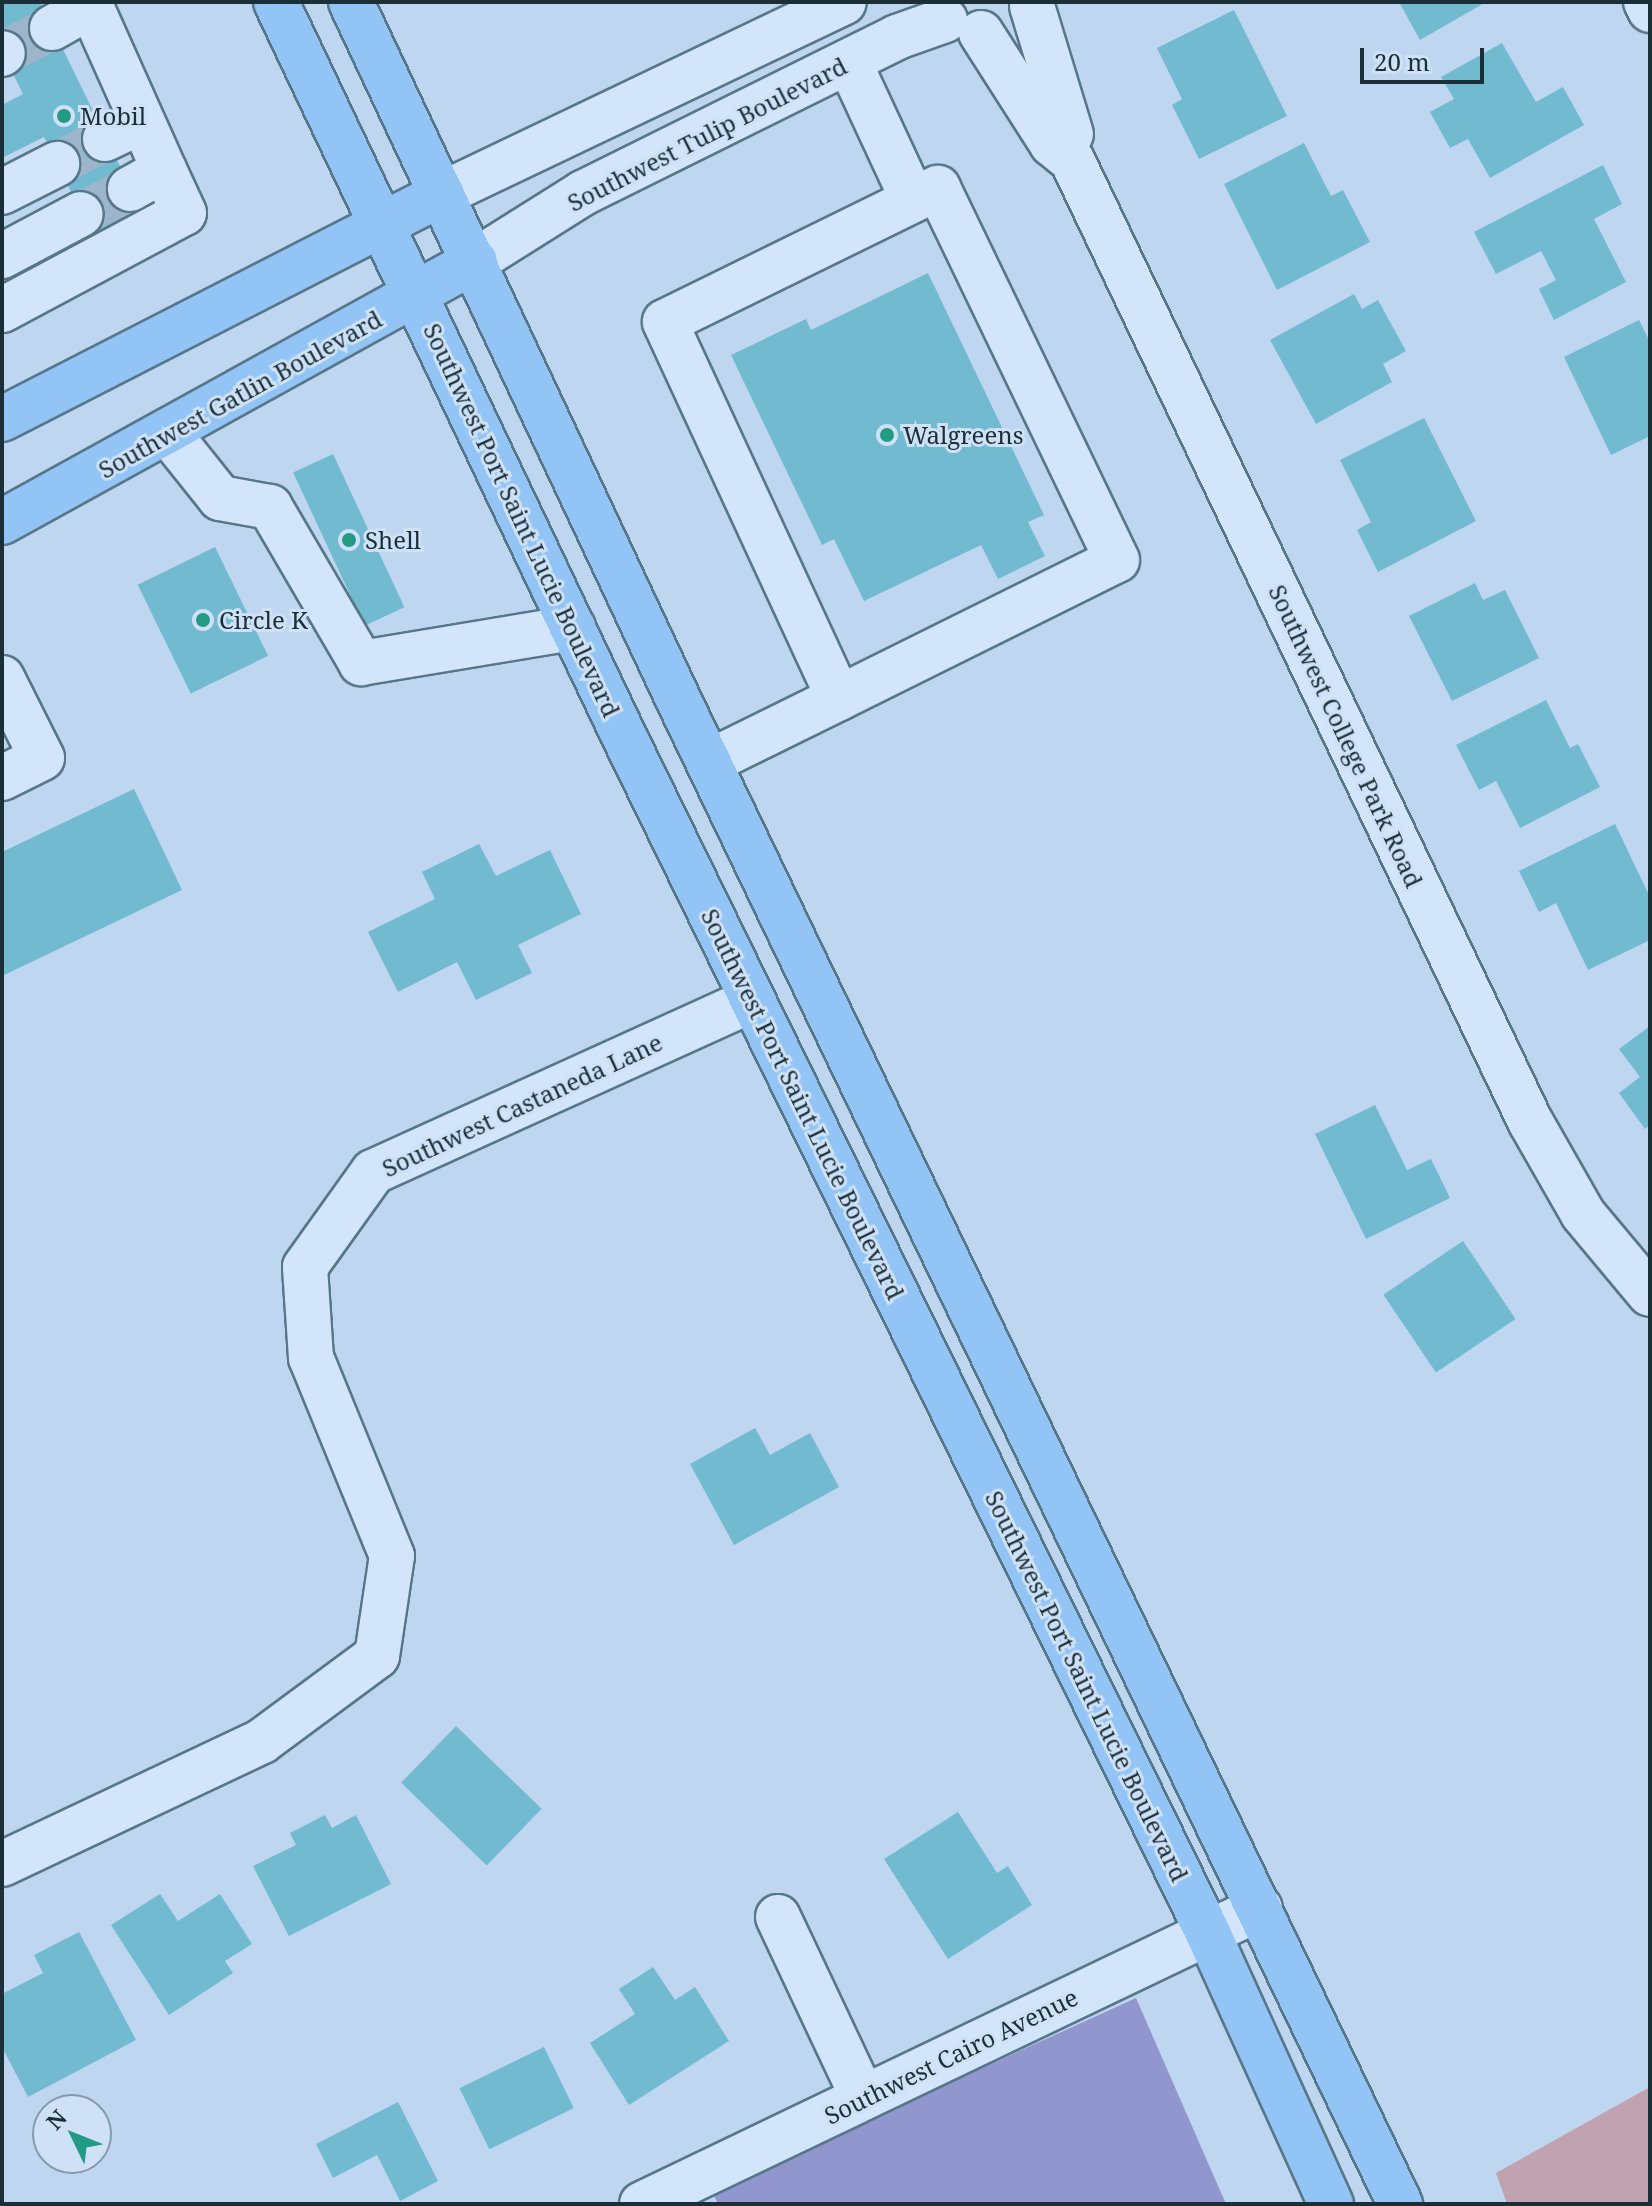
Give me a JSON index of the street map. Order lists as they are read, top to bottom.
{
  "streets": {
    "main road": ["Southwest Gatlin Boulevard", "Southwest Port Saint Lucie Boulevard"],
    "street": [
      "Southwest Tulip Boulevard",
      "Southwest College Park Road",
      "Southwest Castaneda Lane",
      "Southwest Cairo Avenue"
    ]
  },
  "crossings": [
    ["Southwest Tulip Boulevard", "Southwest Gatlin Boulevard"],
    ["Southwest Tulip Boulevard", "Southwest College Park Road"],
    ["Southwest Gatlin Boulevard", "Southwest Port Saint Lucie Boulevard"],
    ["Southwest Port Saint Lucie Boulevard", "Southwest Castaneda Lane"],
    ["Southwest Port Saint Lucie Boulevard", "Southwest Cairo Avenue"]
  ],
  "places": [
    "Mobil",
    "Walgreens",
    "Shell",
    "Circle K"
  ],
  "scale_bar": "20 m",
  "north": "top left"
}
